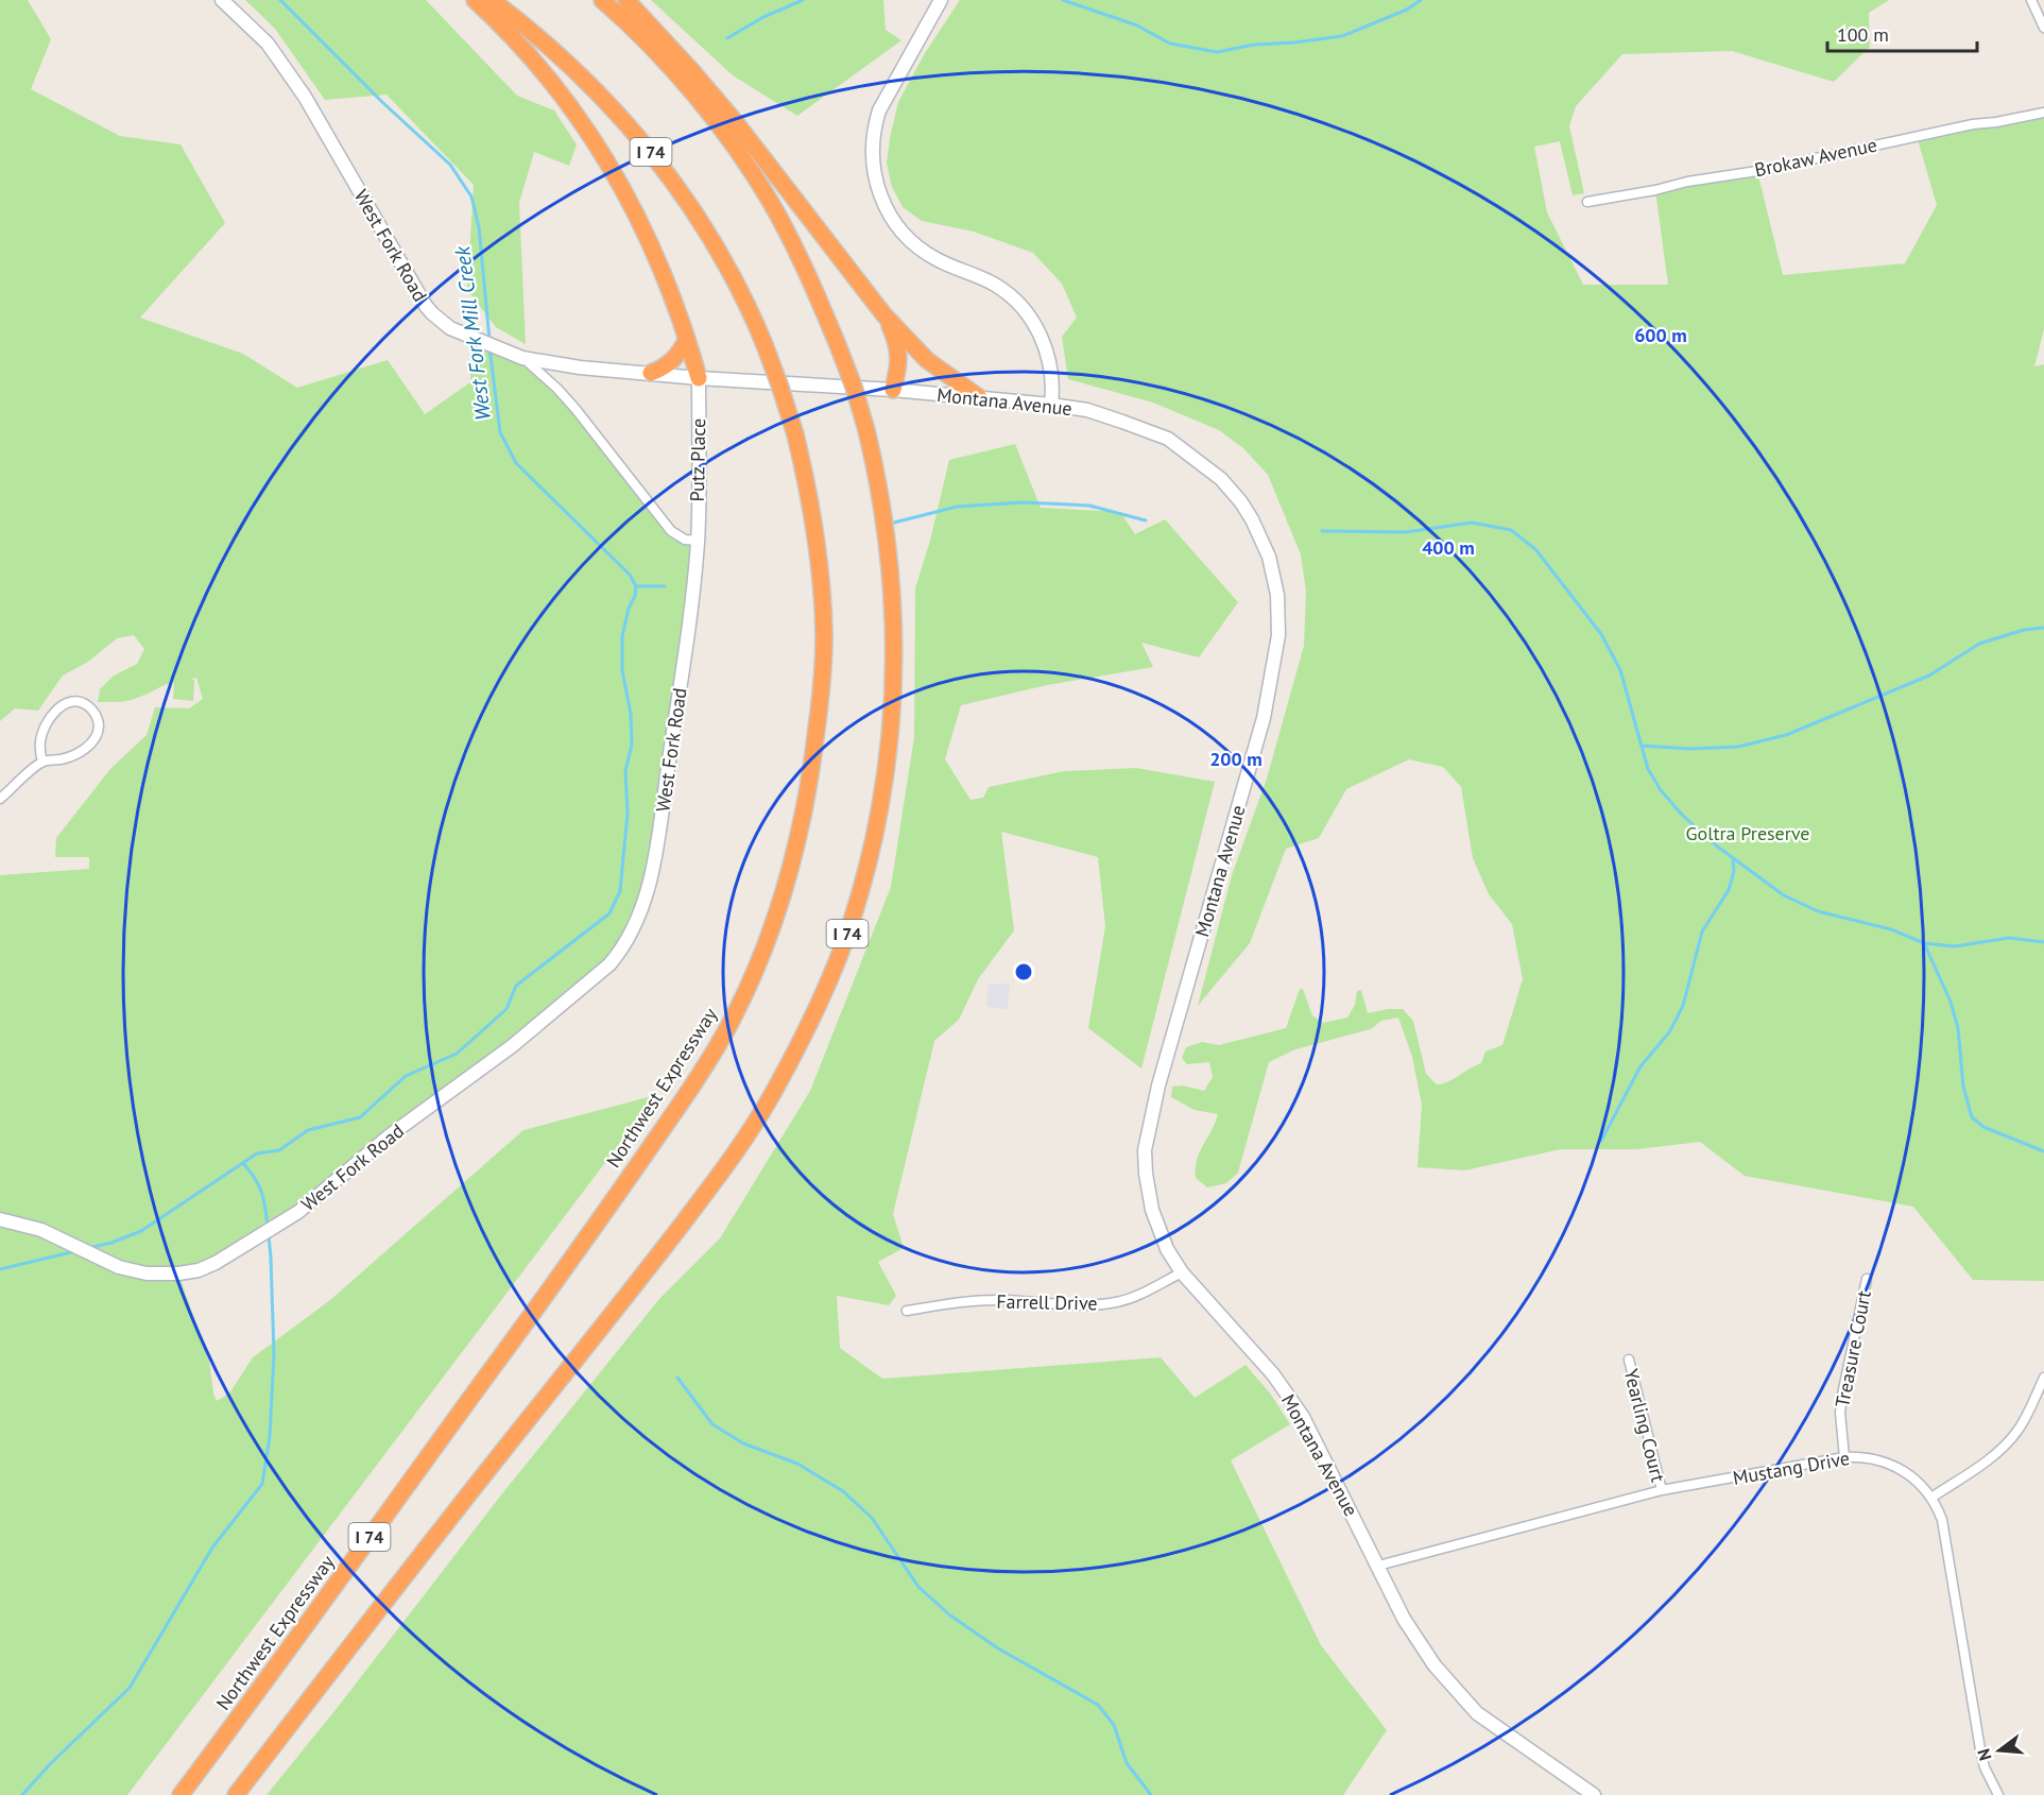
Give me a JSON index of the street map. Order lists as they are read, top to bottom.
{
  "streets": {
    "highway": ["I 74", "Northwest Expressway"],
    "street": [
      "Brokaw Avenue",
      "West Fork Road",
      "Montana Avenue",
      "Putz Place",
      "Farrell Drive",
      "Treasure Court",
      "Yearling Court",
      "Mustang Drive"
    ]
  },
  "crossings": [
    ["West Fork Road", "Montana Avenue"],
    ["West Fork Road", "Putz Place"],
    ["Montana Avenue", "Putz Place"],
    ["Montana Avenue", "Farrell Drive"],
    ["Montana Avenue", "Mustang Drive"],
    ["Treasure Court", "Mustang Drive"],
    ["Yearling Court", "Mustang Drive"]
  ],
  "water": ["West Fork Mill Creek"],
  "parks": ["Goltra Preserve"],
  "scale_bar": "100 m",
  "north": "left",
  "rings": ["600 m", "400 m", "200 m"]
}
